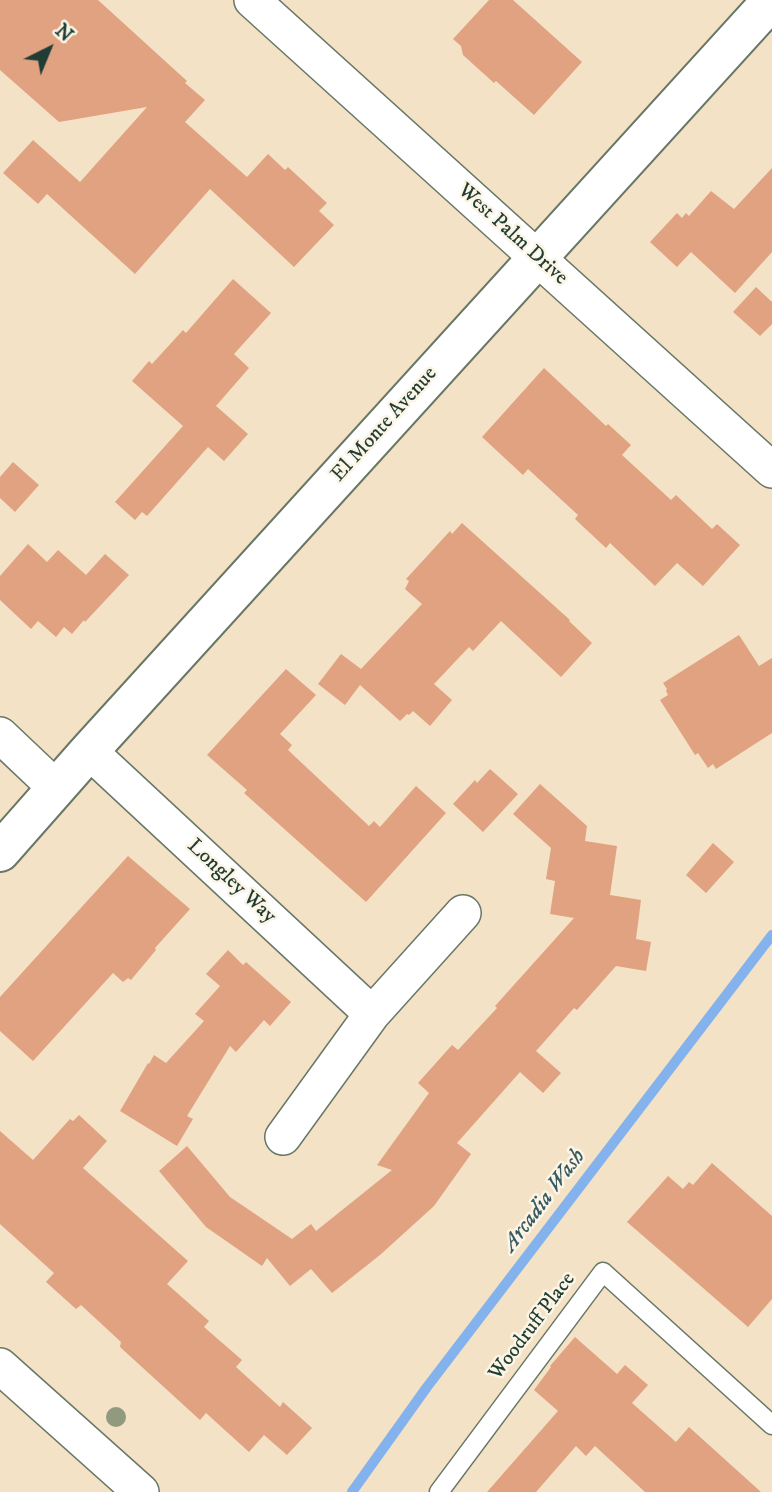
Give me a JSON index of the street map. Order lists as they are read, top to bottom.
{
  "streets": {
    "street": ["West Palm Drive", "El Monte Avenue", "Longley Way"],
    "lane": ["Woodruff Place"]
  },
  "crossings": [
    ["West Palm Drive", "El Monte Avenue"],
    ["El Monte Avenue", "Longley Way"]
  ],
  "water": ["Arcadia Wash"],
  "north": "top right"
}
